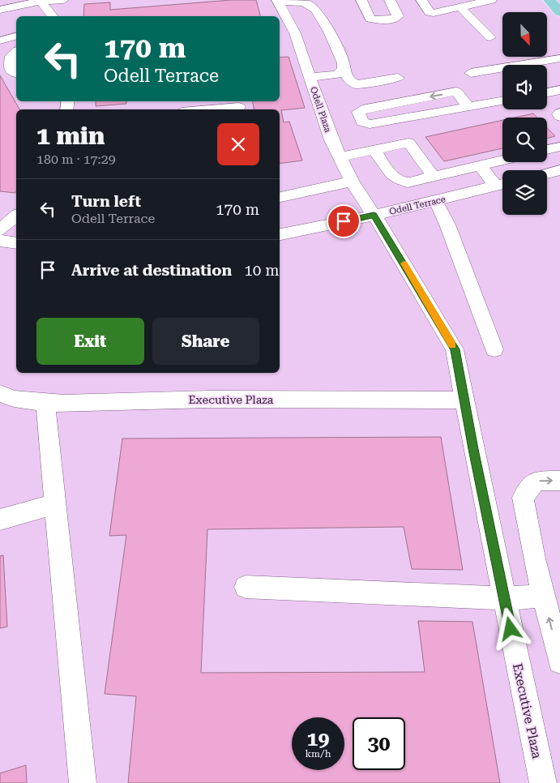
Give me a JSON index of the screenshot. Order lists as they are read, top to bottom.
{
  "streets": {
    "street": ["Odell Plaza", "Odell Terrace", "Executive Plaza"]
  },
  "crossings": [
    ["Odell Plaza", "Odell Terrace"],
    ["Odell Plaza", "Executive Plaza"],
    ["Odell Terrace", "Executive Plaza"]
  ],
  "north": "bottom right",
  "page": {
    "turn": ["170 m", "Odell Terrace"],
    "heading": ["1 min", "180 m · 17:29"],
    "list": [
      {
        "name": "Turn left",
        "note": "Odell Terrace",
        "value": "170 m"
      },
      {
        "name": "Arrive at destination",
        "value": "10 m"
      }
    ],
    "buttons": ["Exit", "Share"],
    "speed": "19 km/h",
    "limit": "30"
  }
}
